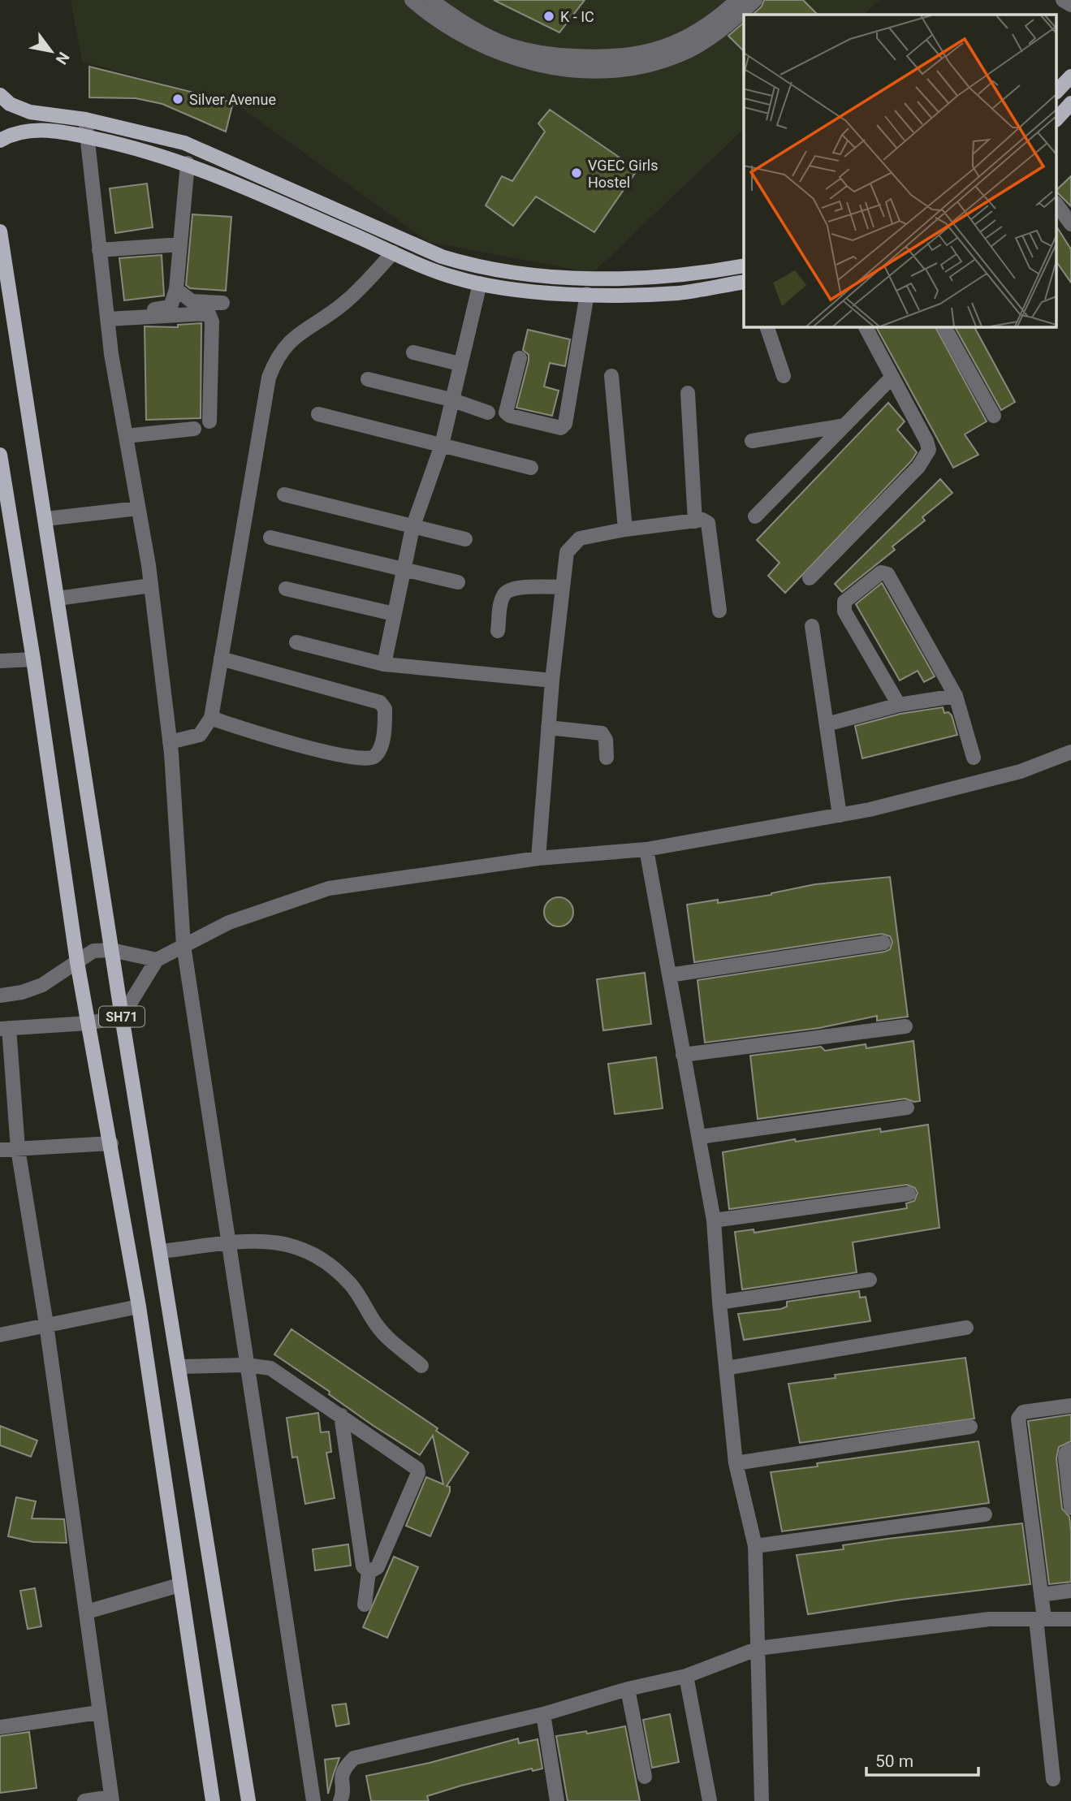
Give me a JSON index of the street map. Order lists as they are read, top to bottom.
{
  "streets": {
    "main road": ["SH71"]
  },
  "places": ["K - IC", "Silver Avenue", "VGEC Girls Hostel"],
  "scale_bar": "50 m",
  "north": "bottom right"
}
